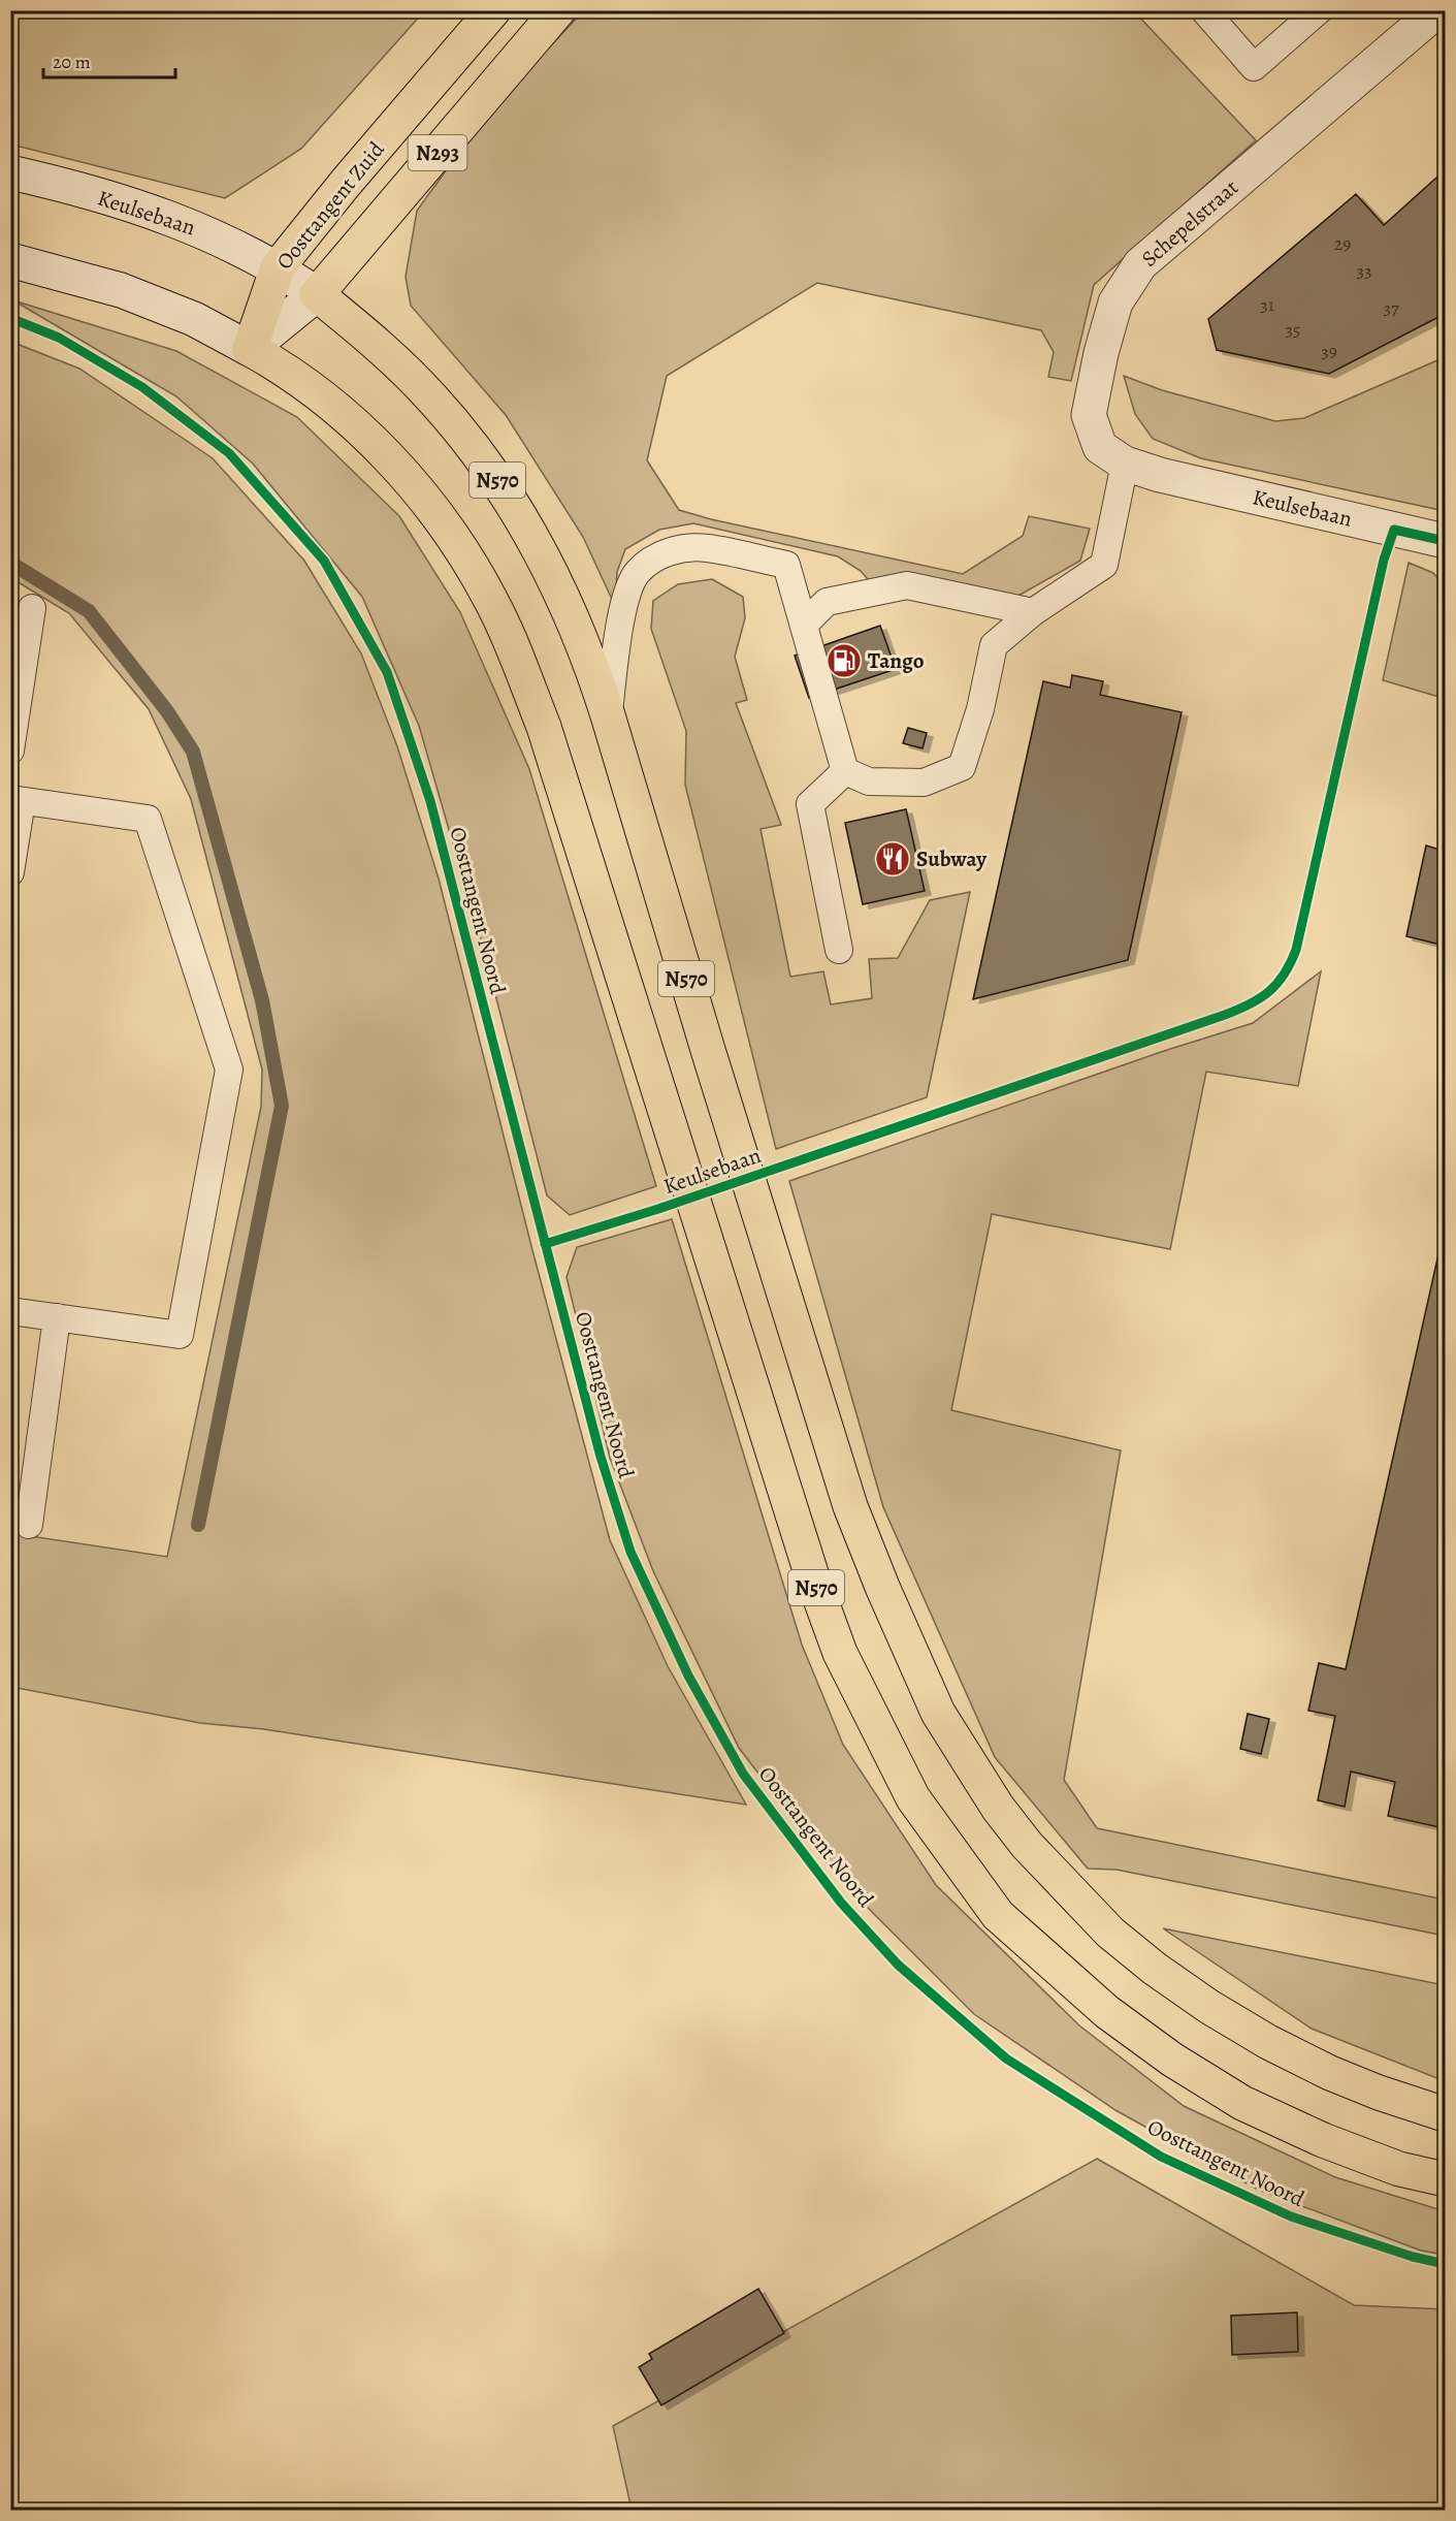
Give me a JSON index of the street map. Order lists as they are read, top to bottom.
{
  "streets": {
    "main road": ["N293", "Oosttangent Zuid", "N570"],
    "street": ["Keulsebaan", "Schepelstraat"],
    "cycle path": ["Oosttangent Noord"]
  },
  "crossings": [
    ["Oosttangent Zuid", "Keulsebaan"],
    ["Oosttangent Zuid", "N570"],
    ["Keulsebaan", "Schepelstraat"],
    ["Keulsebaan", "N570"]
  ],
  "places": {
    "fuel station": ["Tango"],
    "restaurant": ["Subway"]
  },
  "house_numbers": [
    "29",
    "33",
    "31",
    "37",
    "35",
    "39"
  ],
  "scale_bar": "20 m"
}
